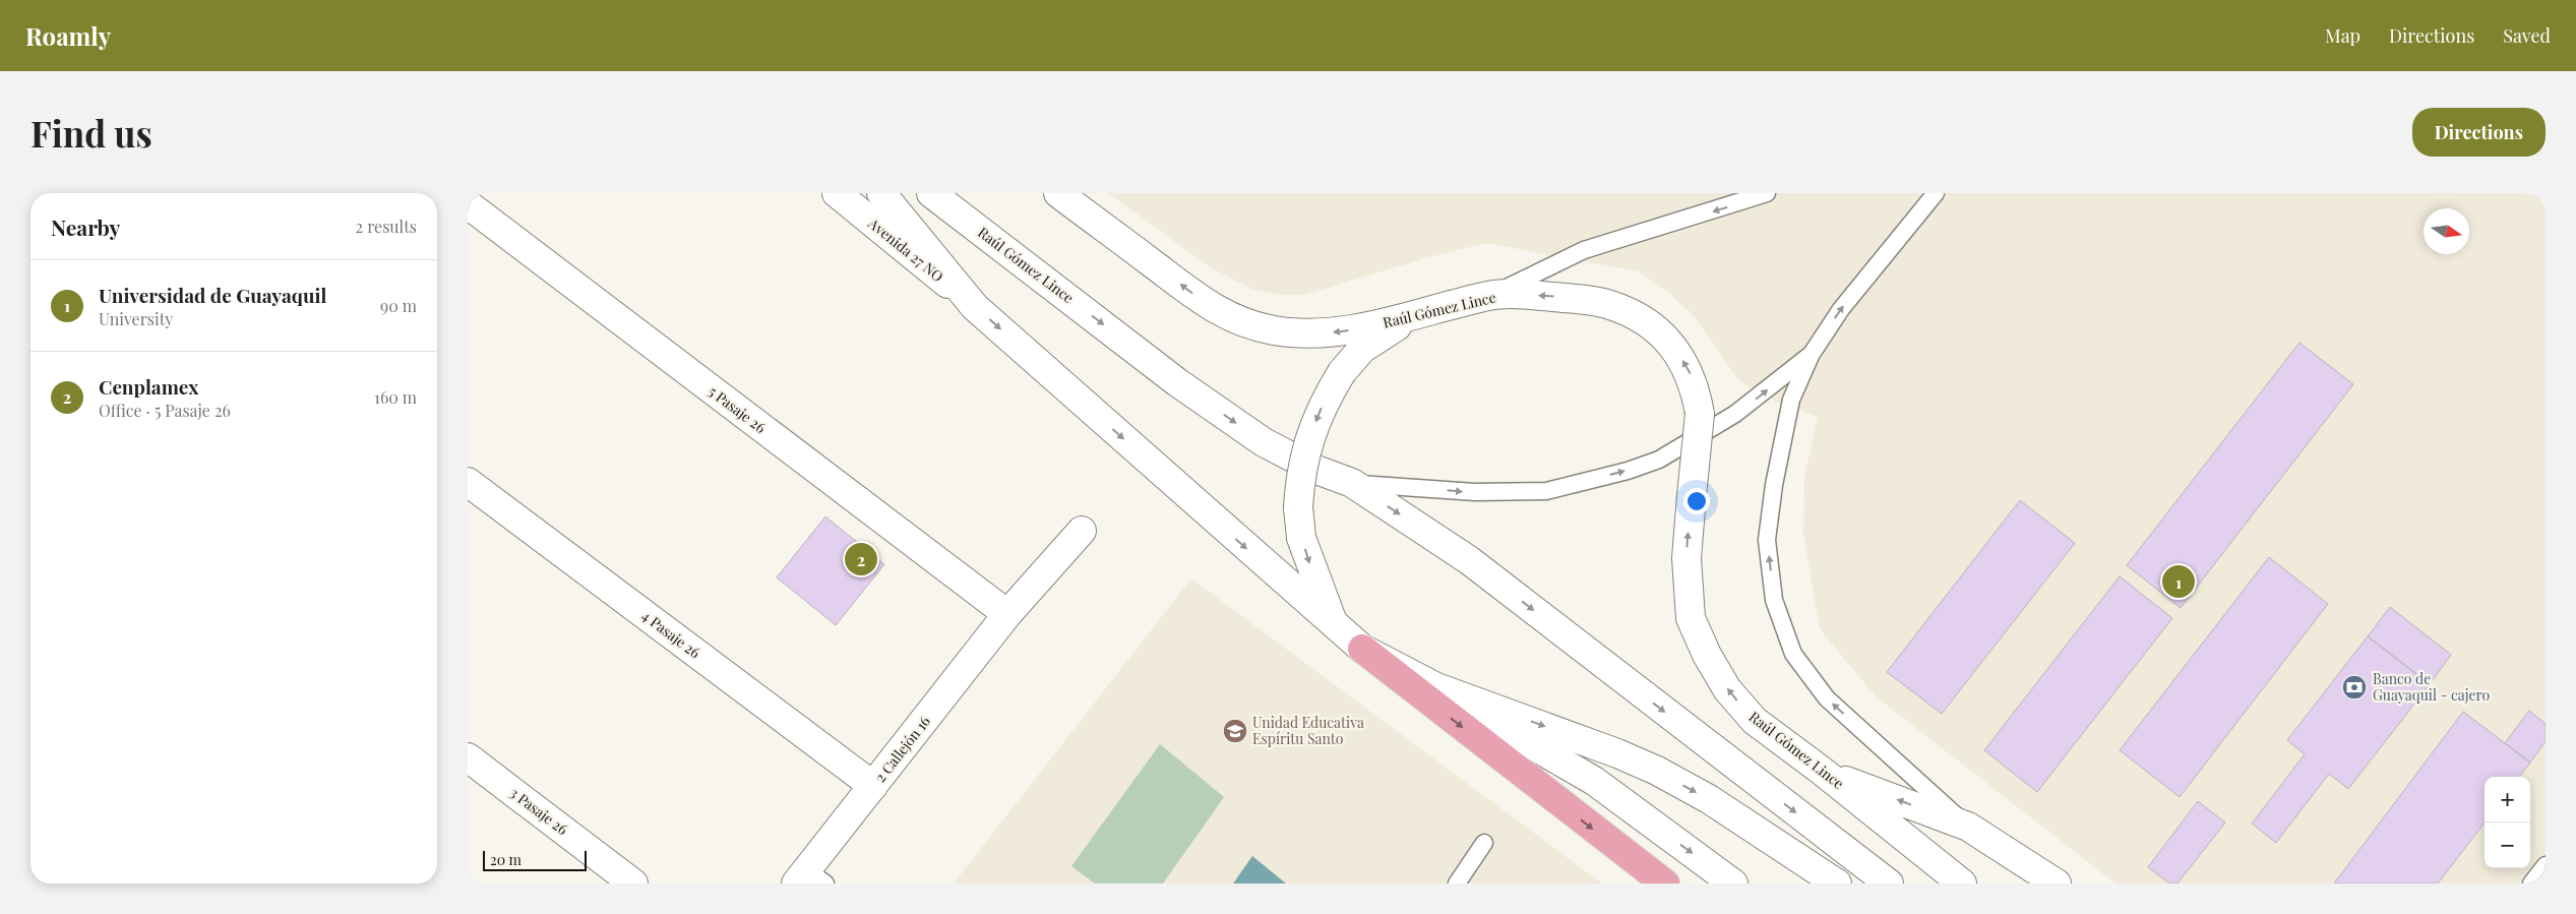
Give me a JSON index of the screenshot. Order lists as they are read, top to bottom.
{
  "streets": {
    "main road": [
      "Avenida 27 NO",
      "Raúl Gómez Lince",
      "5 Pasaje 26",
      "4 Pasaje 26",
      "2 Callejón 16",
      "3 Pasaje 26"
    ]
  },
  "crossings": [
    ["5 Pasaje 26", "2 Callejón 16"],
    ["4 Pasaje 26", "2 Callejón 16"]
  ],
  "places": {
    "bank": ["Banco de Guayaquil - cajero"],
    "school or university": ["Unidad Educativa Espíritu Santo"]
  },
  "scale_bar": "20 m",
  "north": "right",
  "page": {
    "header": "Roamly",
    "nav": ["Map", "Directions", "Saved"],
    "buttons": "Directions",
    "title": "Find us",
    "heading": ["Nearby", "2 results"],
    "list": [
      {
        "mark": "1",
        "name": "Universidad de Guayaquil",
        "note": "University",
        "value": "90 m"
      },
      {
        "mark": "2",
        "name": "Cenplamex",
        "note": "Office · 5 Pasaje 26",
        "value": "160 m"
      }
    ],
    "pins": ["2", "1"],
    "map_buttons": ["+", "−"],
    "scale": "20 m"
  }
}
